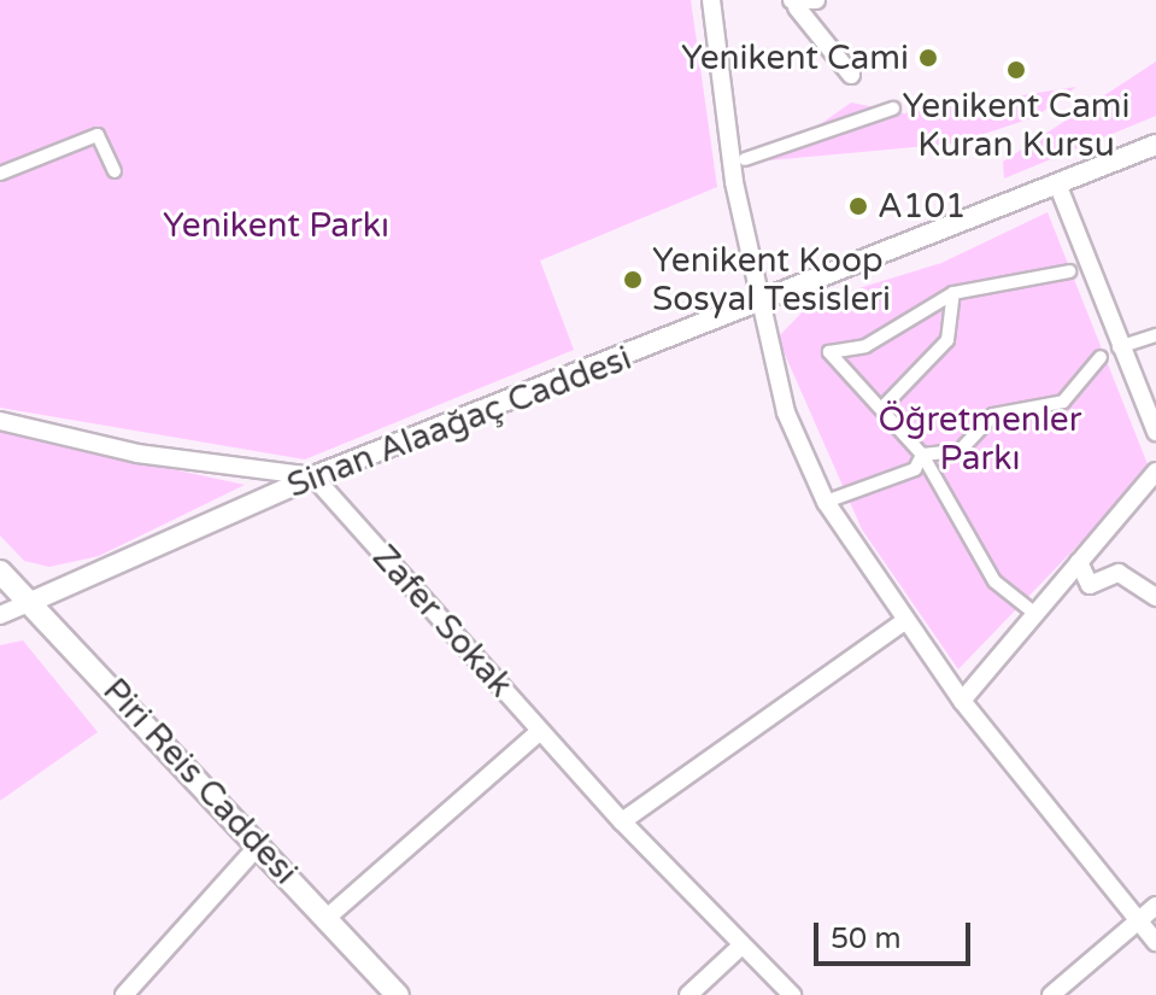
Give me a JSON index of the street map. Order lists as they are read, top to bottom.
{
  "streets": {
    "main road": ["Piri Reis Caddesi"],
    "street": ["Sinan Alaağaç Caddesi", "Zafer Sokak"]
  },
  "crossings": [
    ["Sinan Alaağaç Caddesi", "Zafer Sokak"],
    ["Sinan Alaağaç Caddesi", "Piri Reis Caddesi"]
  ],
  "parks": ["Yenikent Parkı", "Öğretmenler Parkı"],
  "places": [
    "Yenikent Cami",
    "Yenikent Cami Kuran Kursu",
    "A101",
    "Yenikent Koop Sosyal Tesisleri"
  ],
  "scale_bar": "50 m"
}
